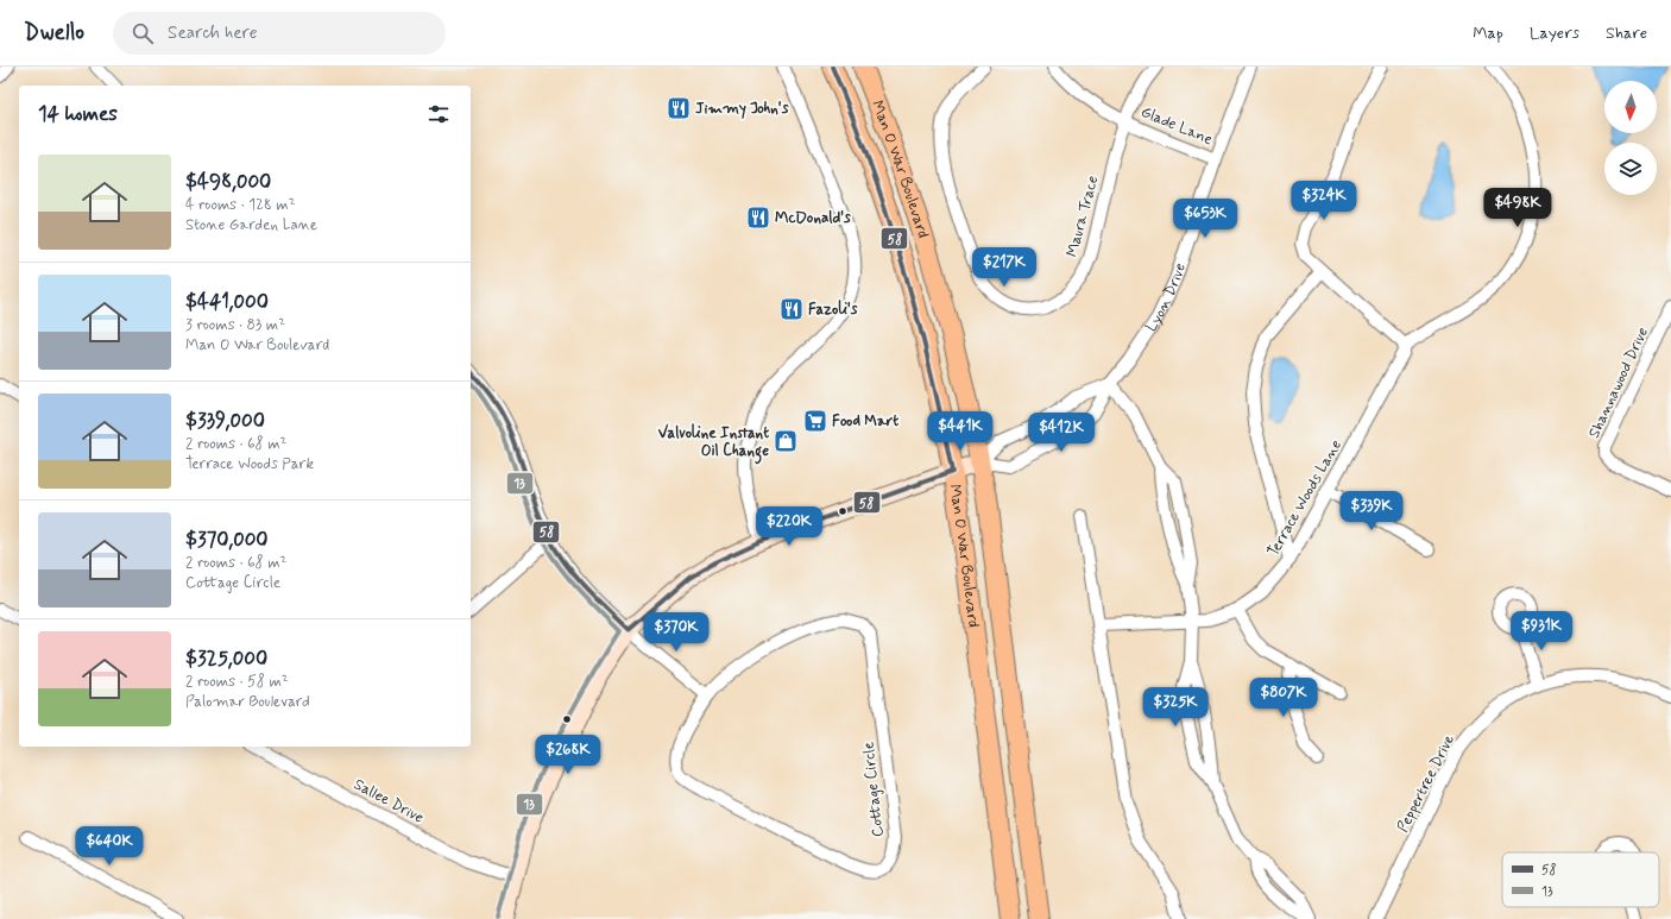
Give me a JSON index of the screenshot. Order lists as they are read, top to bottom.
{
  "streets": {
    "main road": ["Man O War Boulevard"],
    "street": [
      "Glade Lane",
      "Maura Trace",
      "Lyon Drive",
      "Shannawood Drive",
      "Terrace Woods Lane",
      "Peppertree Drive",
      "Cottage Circle",
      "Sallee Drive"
    ]
  },
  "crossings": [
    ["Glade Lane", "Maura Trace"],
    ["Glade Lane", "Lyon Drive"],
    ["Man O War Boulevard", "Lyon Drive"]
  ],
  "places": {
    "restaurant": ["Jimmy John's", "McDonald's", "Fazoli's"],
    "supermarket": ["Food Mart"],
    "shop": ["Valvoline Instant Oil Change"]
  },
  "lines": ["transit line 58", "transit line 13"],
  "legend": ["58", "13"],
  "north": "bottom",
  "page": {
    "header": "Dwello",
    "search": "Search here",
    "nav": ["Map", "Layers", "Share"],
    "heading": "14 homes",
    "list": [
      {
        "name": "$498,000",
        "note": "4 rooms · 128 m² · Stone Garden Lane"
      },
      {
        "name": "$441,000",
        "note": "3 rooms · 83 m² · Man O War Boulevard"
      },
      {
        "name": "$339,000",
        "note": "2 rooms · 68 m² · Terrace Woods Park"
      },
      {
        "name": "$370,000",
        "note": "2 rooms · 68 m² · Cottage Circle"
      },
      {
        "name": "$325,000",
        "note": "2 rooms · 58 m² · Palomar Boulevard"
      }
    ],
    "price": [
      "$324K",
      "$498K",
      "$653K",
      "$217K",
      "$441K",
      "$412K",
      "$339K",
      "$220K",
      "$931K",
      "$370K",
      "$807K",
      "$325K",
      "$268K",
      "$640K"
    ]
  }
}
